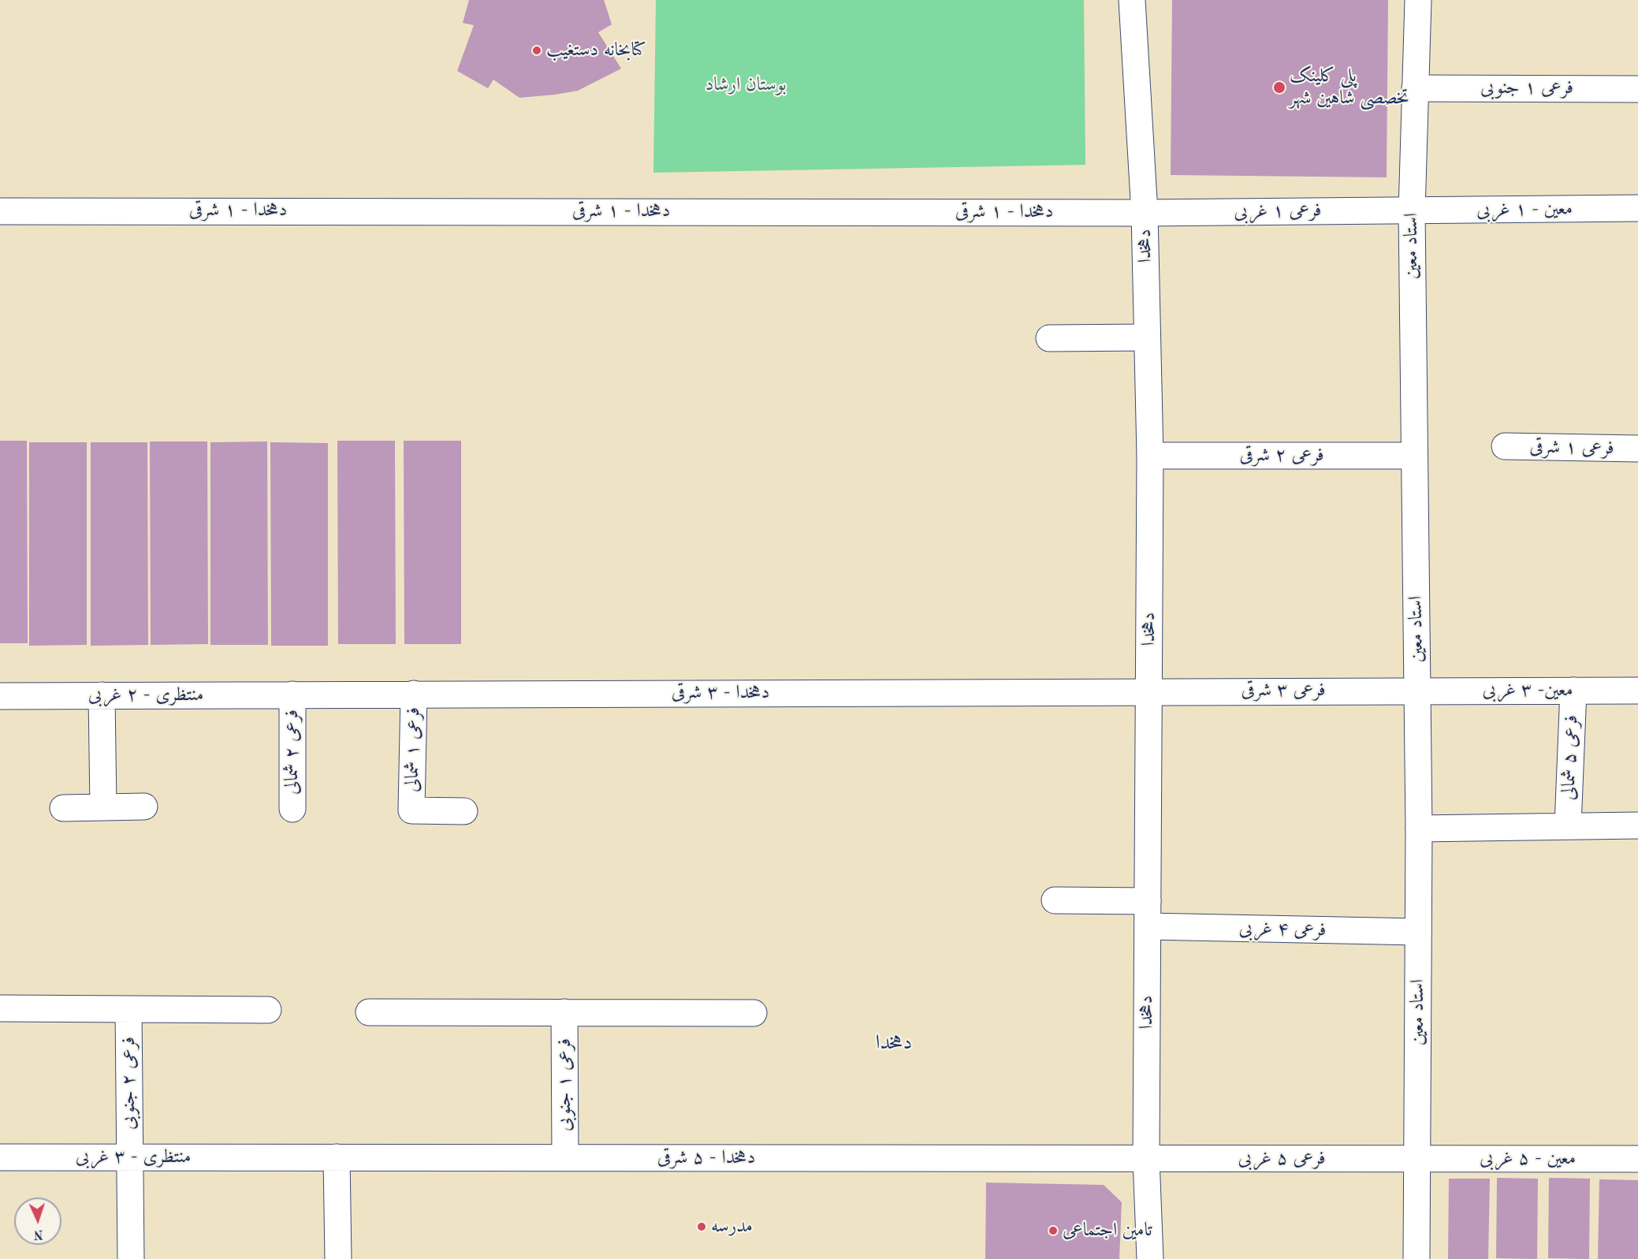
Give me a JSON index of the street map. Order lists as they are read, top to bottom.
{
  "streets": {
    "street": [
      "فرعی ۱ جنوبی",
      "معین - ۱ غربی",
      "دهخدا - ۱ شرقی",
      "فرعی ۱ غربی",
      "دهخدا",
      "استاد معین",
      "فرعی ۱ شرقی",
      "فرعی ۲ شرقی",
      "فرعی ۳ شرقی",
      "معین- ۳ غربی",
      "دهخدا - ۳ شرقی",
      "منتظری - ۲ غربی",
      "فرعی ۱ شمالی",
      "فرعی ۲ شمالی",
      "فرعی ۵ شمالی",
      "فرعی ۴ غربی",
      "فرعی ۲ جنوبی",
      "منتظری - ۳ غربی",
      "دهخدا - ۵ شرقی",
      "فرعی ۵ غربی",
      "معین - ۵ غربی"
    ]
  },
  "crossings": [
    ["فرعی ۱ جنوبی", "استاد معین"],
    ["فرعی ۱ جنوبی", "دهخدا - ۵ شرقی"],
    ["معین - ۱ غربی", "فرعی ۱ غربی"],
    ["معین - ۱ غربی", "استاد معین"],
    ["دهخدا - ۱ شرقی", "فرعی ۱ غربی"],
    ["دهخدا - ۱ شرقی", "دهخدا"],
    ["فرعی ۱ غربی", "دهخدا"],
    ["فرعی ۱ غربی", "استاد معین"],
    ["دهخدا", "فرعی ۲ شرقی"],
    ["دهخدا", "فرعی ۳ شرقی"],
    ["دهخدا", "دهخدا - ۳ شرقی"],
    ["دهخدا", "فرعی ۴ غربی"],
    ["دهخدا", "دهخدا - ۵ شرقی"],
    ["دهخدا", "فرعی ۵ غربی"],
    ["استاد معین", "فرعی ۲ شرقی"],
    ["استاد معین", "فرعی ۳ شرقی"],
    ["استاد معین", "معین- ۳ غربی"],
    ["استاد معین", "فرعی ۴ غربی"],
    ["استاد معین", "فرعی ۵ غربی"],
    ["استاد معین", "معین - ۵ غربی"],
    ["فرعی ۳ شرقی", "معین- ۳ غربی"],
    ["فرعی ۳ شرقی", "دهخدا - ۳ شرقی"],
    ["معین- ۳ غربی", "فرعی ۵ شمالی"],
    ["دهخدا - ۳ شرقی", "منتظری - ۲ غربی"],
    ["دهخدا - ۳ شرقی", "فرعی ۱ شمالی"],
    ["دهخدا - ۳ شرقی", "فرعی ۲ شمالی"],
    ["منتظری - ۲ غربی", "فرعی ۲ شمالی"],
    ["فرعی ۲ جنوبی", "منتظری - ۳ غربی"],
    ["منتظری - ۳ غربی", "دهخدا - ۵ شرقی"],
    ["دهخدا - ۵ شرقی", "فرعی ۵ غربی"],
    ["فرعی ۵ غربی", "معین - ۵ غربی"]
  ],
  "districts": ["دهخدا"],
  "parks": ["بوستان ارشاد"],
  "places": [
    "کتابخانه دستغیب",
    "پلی کلینک تخصصی شاهین شهر",
    "مدرسه",
    "تامین اجتماعی"
  ],
  "north": "bottom"
}
